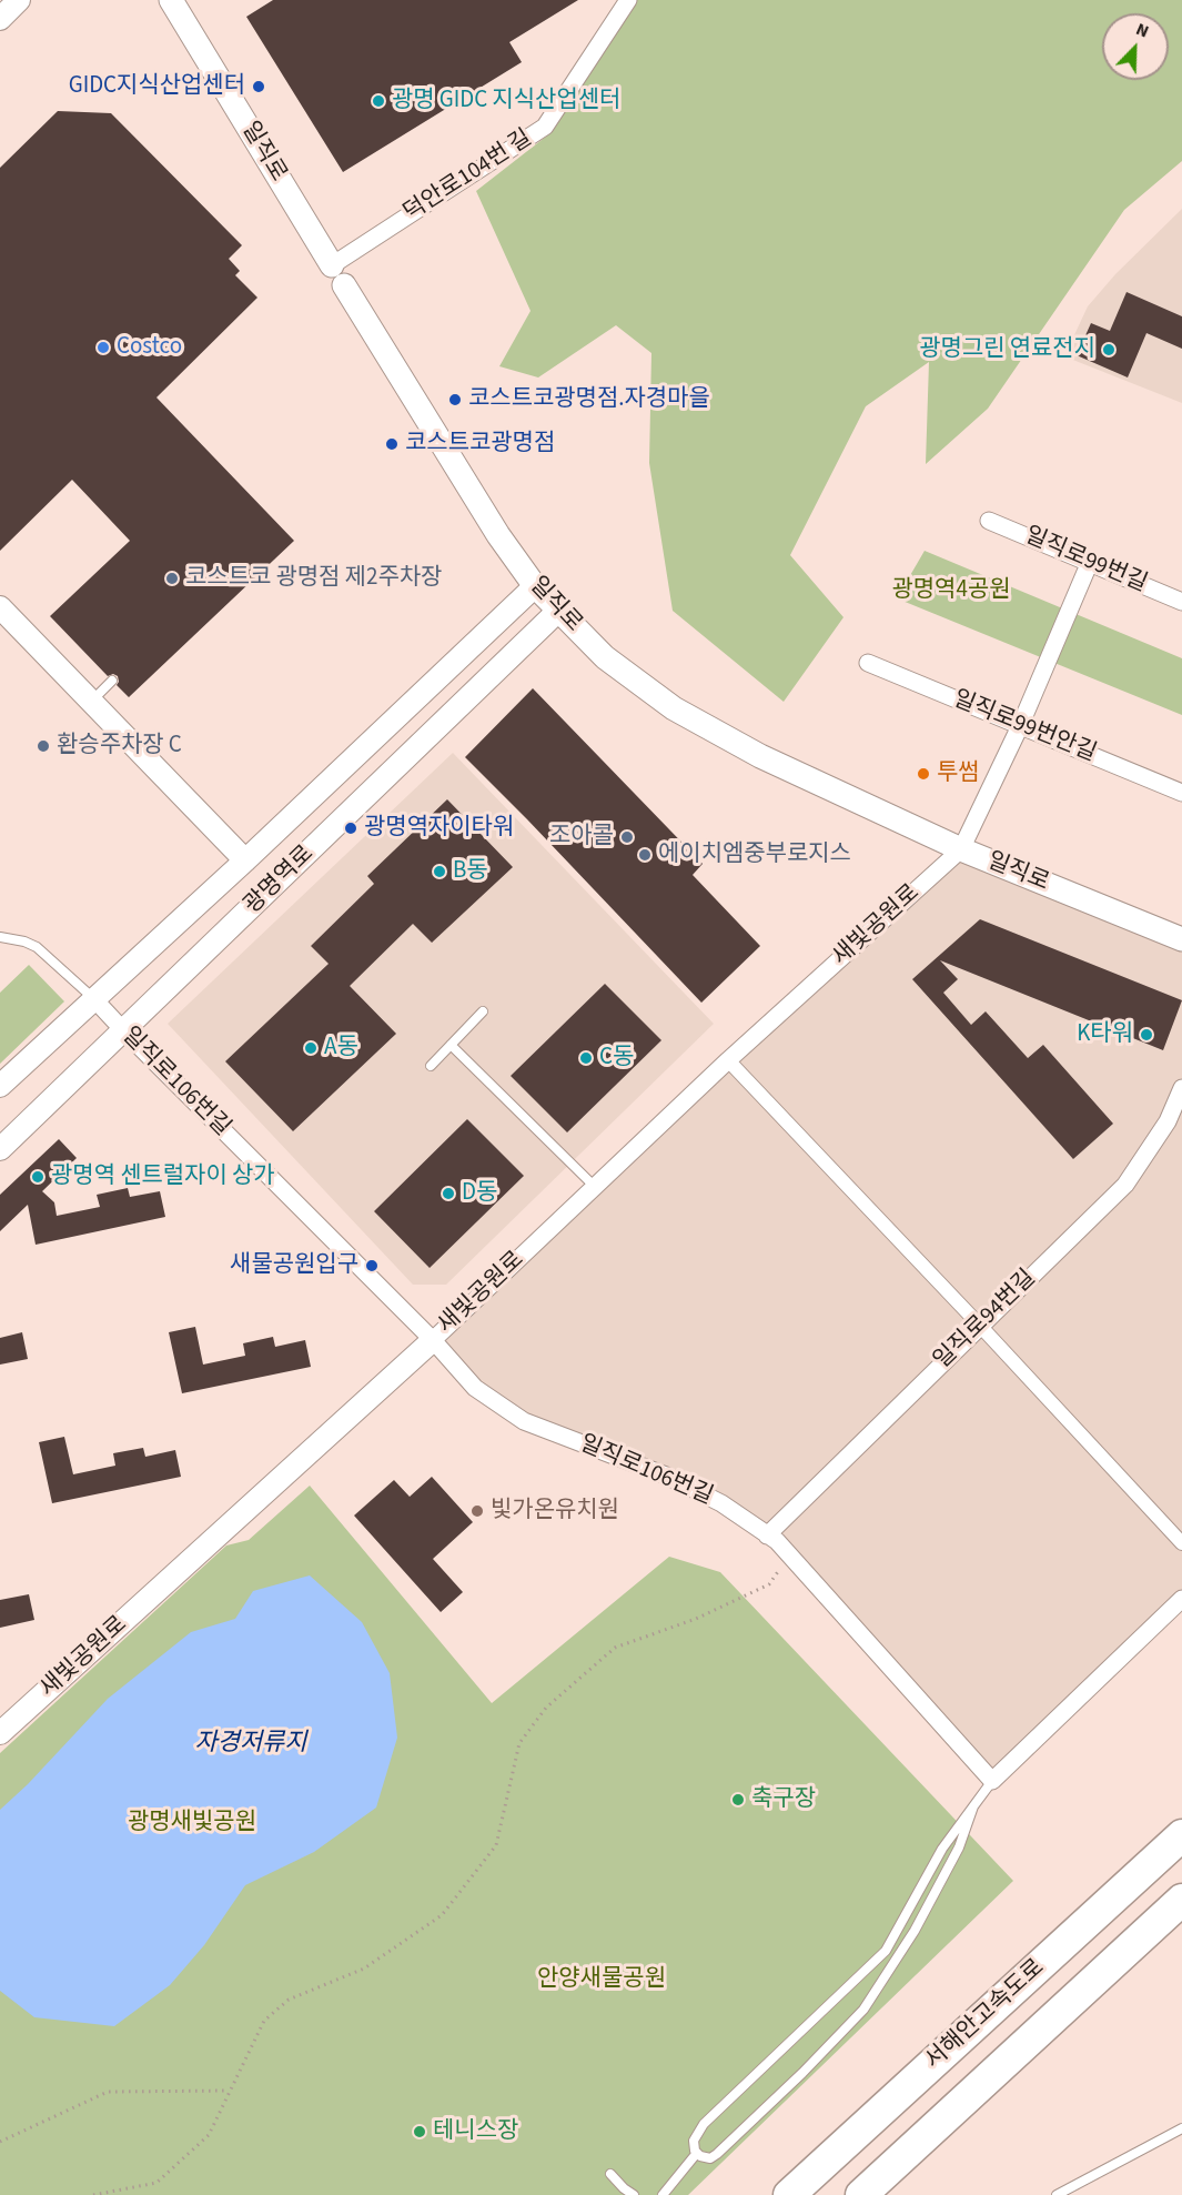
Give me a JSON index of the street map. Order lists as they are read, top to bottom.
{
  "streets": {
    "highway": ["서해안고속도로"],
    "main road": ["일직로"],
    "street": [
      "덕안로104번 길",
      "일직로99번길",
      "일직로99번안길",
      "광명역로",
      "새빛공원로",
      "일직로106번길",
      "일직로94번길"
    ]
  },
  "crossings": [
    ["일직로", "덕안로104번 길"],
    ["일직로", "광명역로"],
    ["일직로", "새빛공원로"],
    ["광명역로", "일직로106번길"],
    ["새빛공원로", "일직로106번길"],
    ["일직로106번길", "일직로94번길"]
  ],
  "water": ["자경저류지"],
  "parks": ["광명역4공원", "광명새빛공원", "안양새물공원"],
  "places": [
    "GIDC지식산업센터",
    "광명 GIDC 지식산업센터",
    "Costco",
    "광명그린 연료전지",
    "코스트코광명점.자경마을",
    "코스트코광명점",
    "코스트코 광명점 제2주차장",
    "환승주차장 C",
    "투썸",
    "광명역자이타워",
    "조아콜",
    "에이치엠중부로지스",
    "B동",
    "K타워",
    "A동",
    "C동",
    "광명역 센트럴자이 상가",
    "D동",
    "새물공원입구",
    "빛가온유치원",
    "축구장",
    "테니스장"
  ],
  "north": "top right"
}
